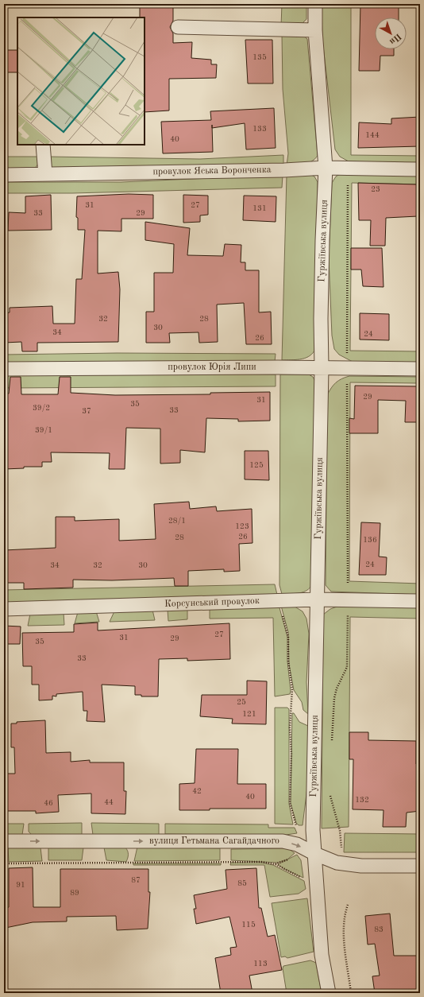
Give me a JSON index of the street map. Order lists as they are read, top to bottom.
{
  "streets": {
    "street": [
      "провулок Яська Воронченка",
      "Гуржіївська вулиця",
      "провулок Юрія Липи",
      "Корсунський провулок",
      "вулиця Гетьмана Сагайдачного"
    ]
  },
  "crossings": [
    ["провулок Яська Воронченка", "Гуржіївська вулиця"],
    ["Гуржіївська вулиця", "провулок Юрія Липи"],
    ["Гуржіївська вулиця", "Корсунський провулок"],
    ["Гуржіївська вулиця", "вулиця Гетьмана Сагайдачного"]
  ],
  "one_way": ["вулиця Гетьмана Сагайдачного"],
  "house_numbers": [
    "135",
    "133",
    "144",
    "40",
    "23",
    "31",
    "27",
    "131",
    "33",
    "29",
    "32",
    "28",
    "30",
    "34",
    "24",
    "26",
    "29",
    "31",
    "35",
    "39/2",
    "33",
    "37",
    "39/1",
    "125",
    "28/1",
    "123",
    "26",
    "28",
    "136",
    "24",
    "34",
    "32",
    "30",
    "27",
    "31",
    "29",
    "35",
    "33",
    "25",
    "121",
    "42",
    "40",
    "132",
    "44",
    "46",
    "87",
    "85",
    "91",
    "89",
    "115",
    "83",
    "113"
  ],
  "north": "bottom right"
}
